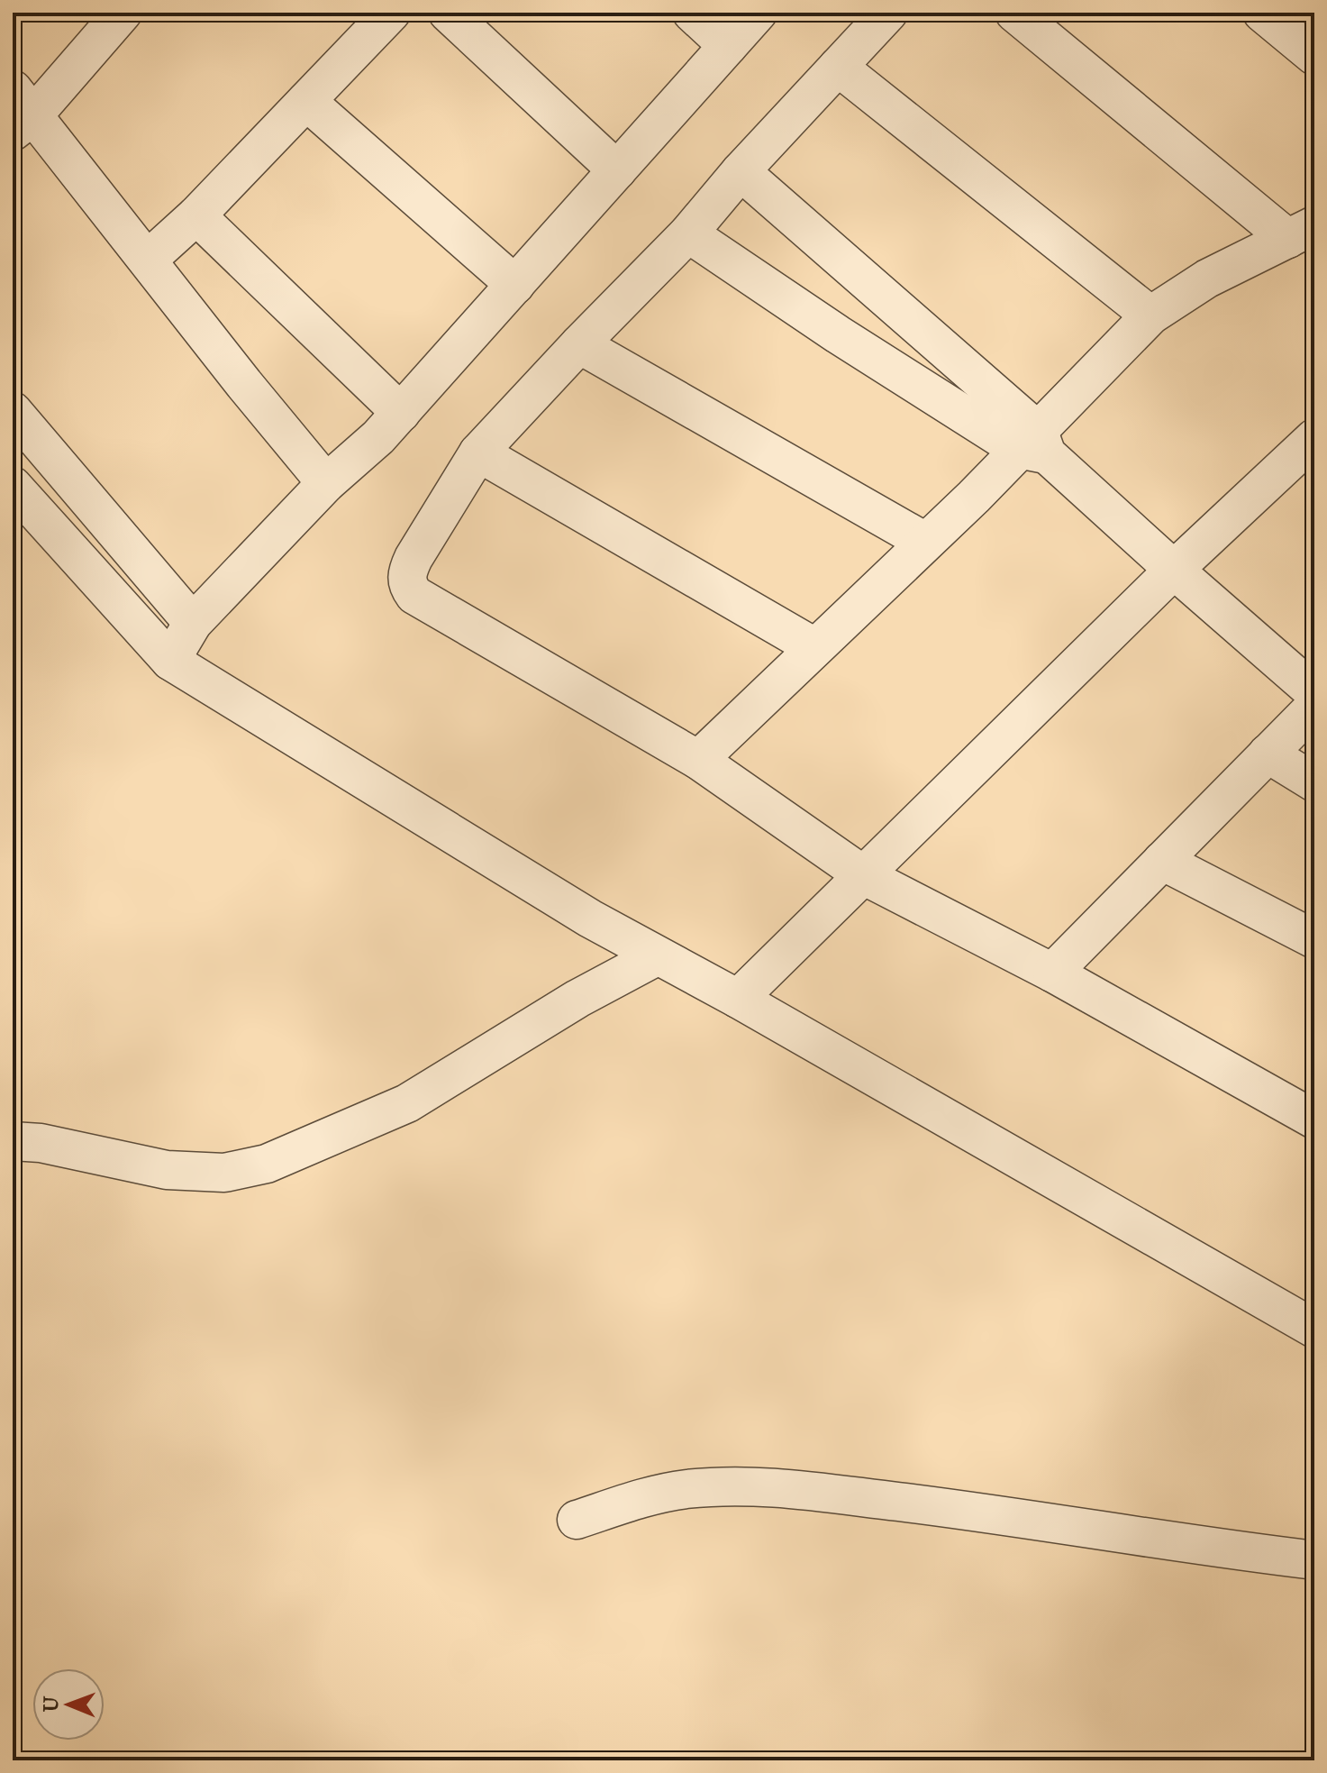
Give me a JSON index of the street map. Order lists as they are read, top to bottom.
{
  "north": "left"
}
